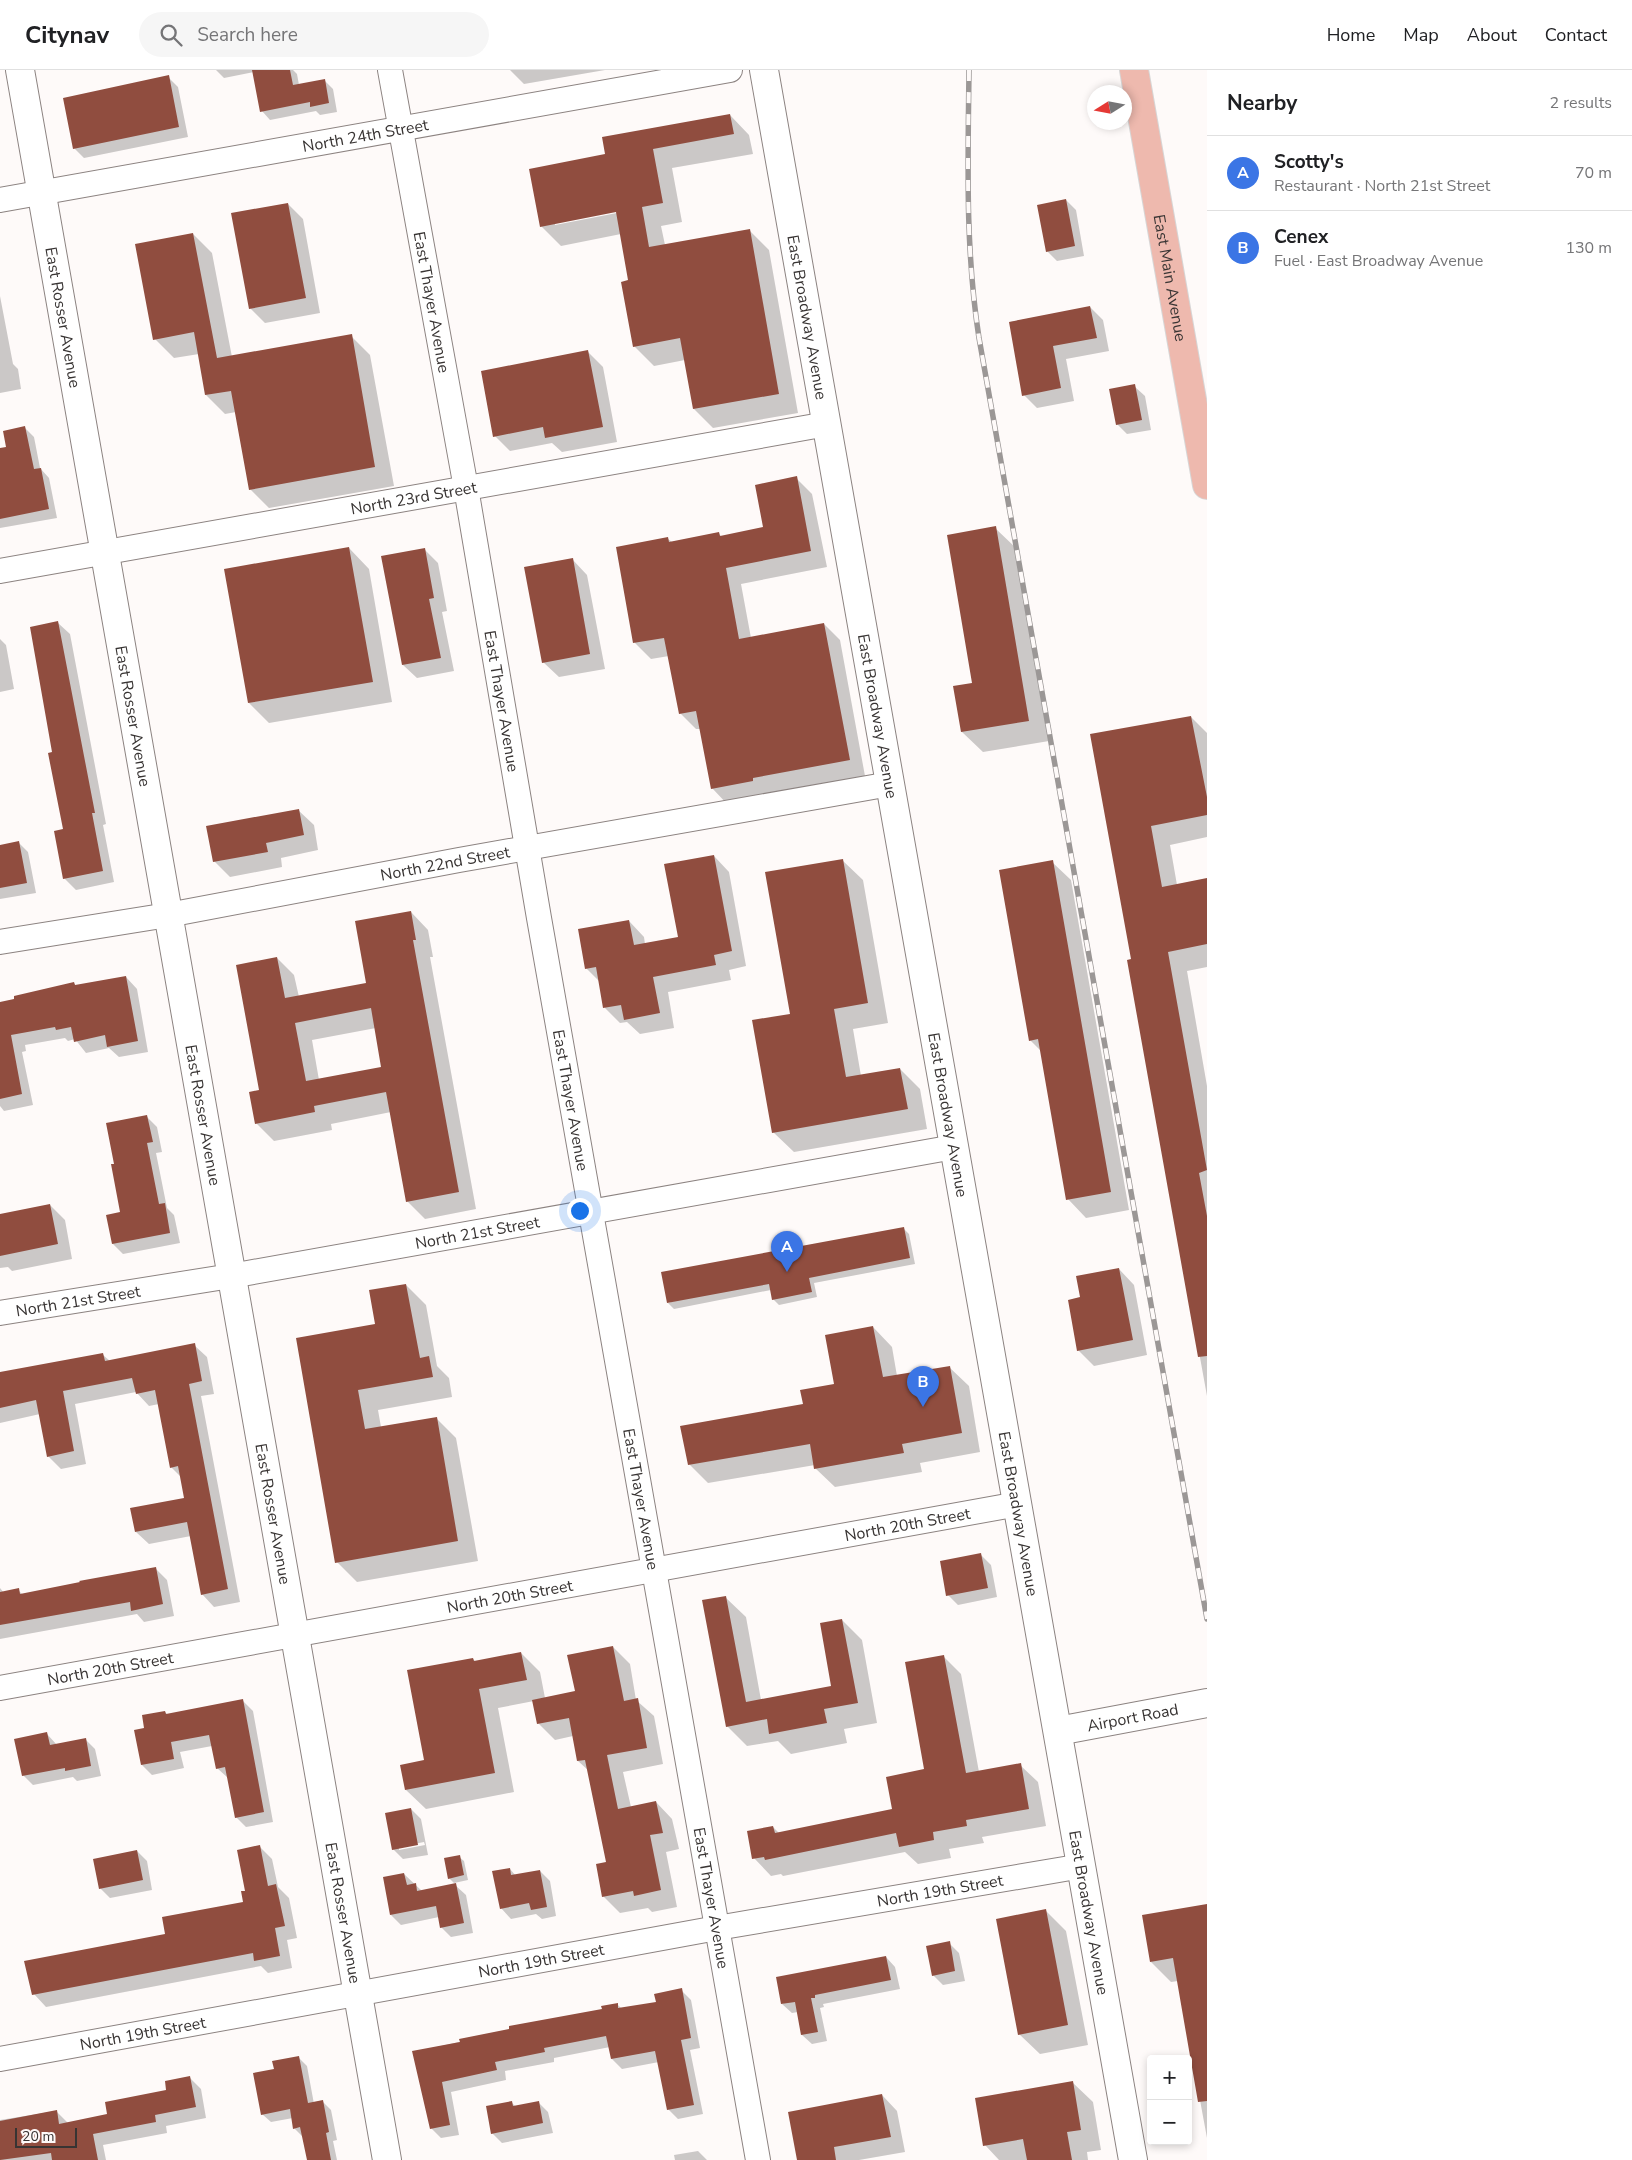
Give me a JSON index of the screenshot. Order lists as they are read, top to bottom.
{
  "streets": {
    "main road": ["East Main Avenue"],
    "street": [
      "North 24th Street",
      "East Thayer Avenue",
      "East Rosser Avenue",
      "East Broadway Avenue",
      "North 23rd Street",
      "North 22nd Street",
      "North 21st Street",
      "North 20th Street",
      "Airport Road",
      "North 19th Street"
    ]
  },
  "crossings": [
    ["North 24th Street", "East Thayer Avenue"],
    ["North 24th Street", "East Rosser Avenue"],
    ["East Thayer Avenue", "North 23rd Street"],
    ["East Thayer Avenue", "North 22nd Street"],
    ["East Thayer Avenue", "North 21st Street"],
    ["East Thayer Avenue", "North 20th Street"],
    ["East Thayer Avenue", "North 19th Street"],
    ["East Rosser Avenue", "North 23rd Street"],
    ["East Rosser Avenue", "North 22nd Street"],
    ["East Rosser Avenue", "North 21st Street"],
    ["East Rosser Avenue", "North 20th Street"],
    ["East Rosser Avenue", "North 19th Street"],
    ["East Broadway Avenue", "North 23rd Street"],
    ["East Broadway Avenue", "North 22nd Street"],
    ["East Broadway Avenue", "North 21st Street"],
    ["East Broadway Avenue", "North 20th Street"],
    ["East Broadway Avenue", "Airport Road"],
    ["East Broadway Avenue", "North 19th Street"]
  ],
  "scale_bar": "20 m",
  "north": "left",
  "page": {
    "header": "Citynav",
    "search": "Search here",
    "nav": [
      "Home",
      "Map",
      "About",
      "Contact"
    ],
    "heading": ["Nearby", "2 results"],
    "list": [
      {
        "mark": "A",
        "name": "Scotty's",
        "note": "Restaurant · North 21st Street",
        "value": "70 m"
      },
      {
        "mark": "B",
        "name": "Cenex",
        "note": "Fuel · East Broadway Avenue",
        "value": "130 m"
      }
    ],
    "pins": ["A", "B"],
    "map_buttons": ["+", "−"],
    "scale": "20 m"
  }
}
